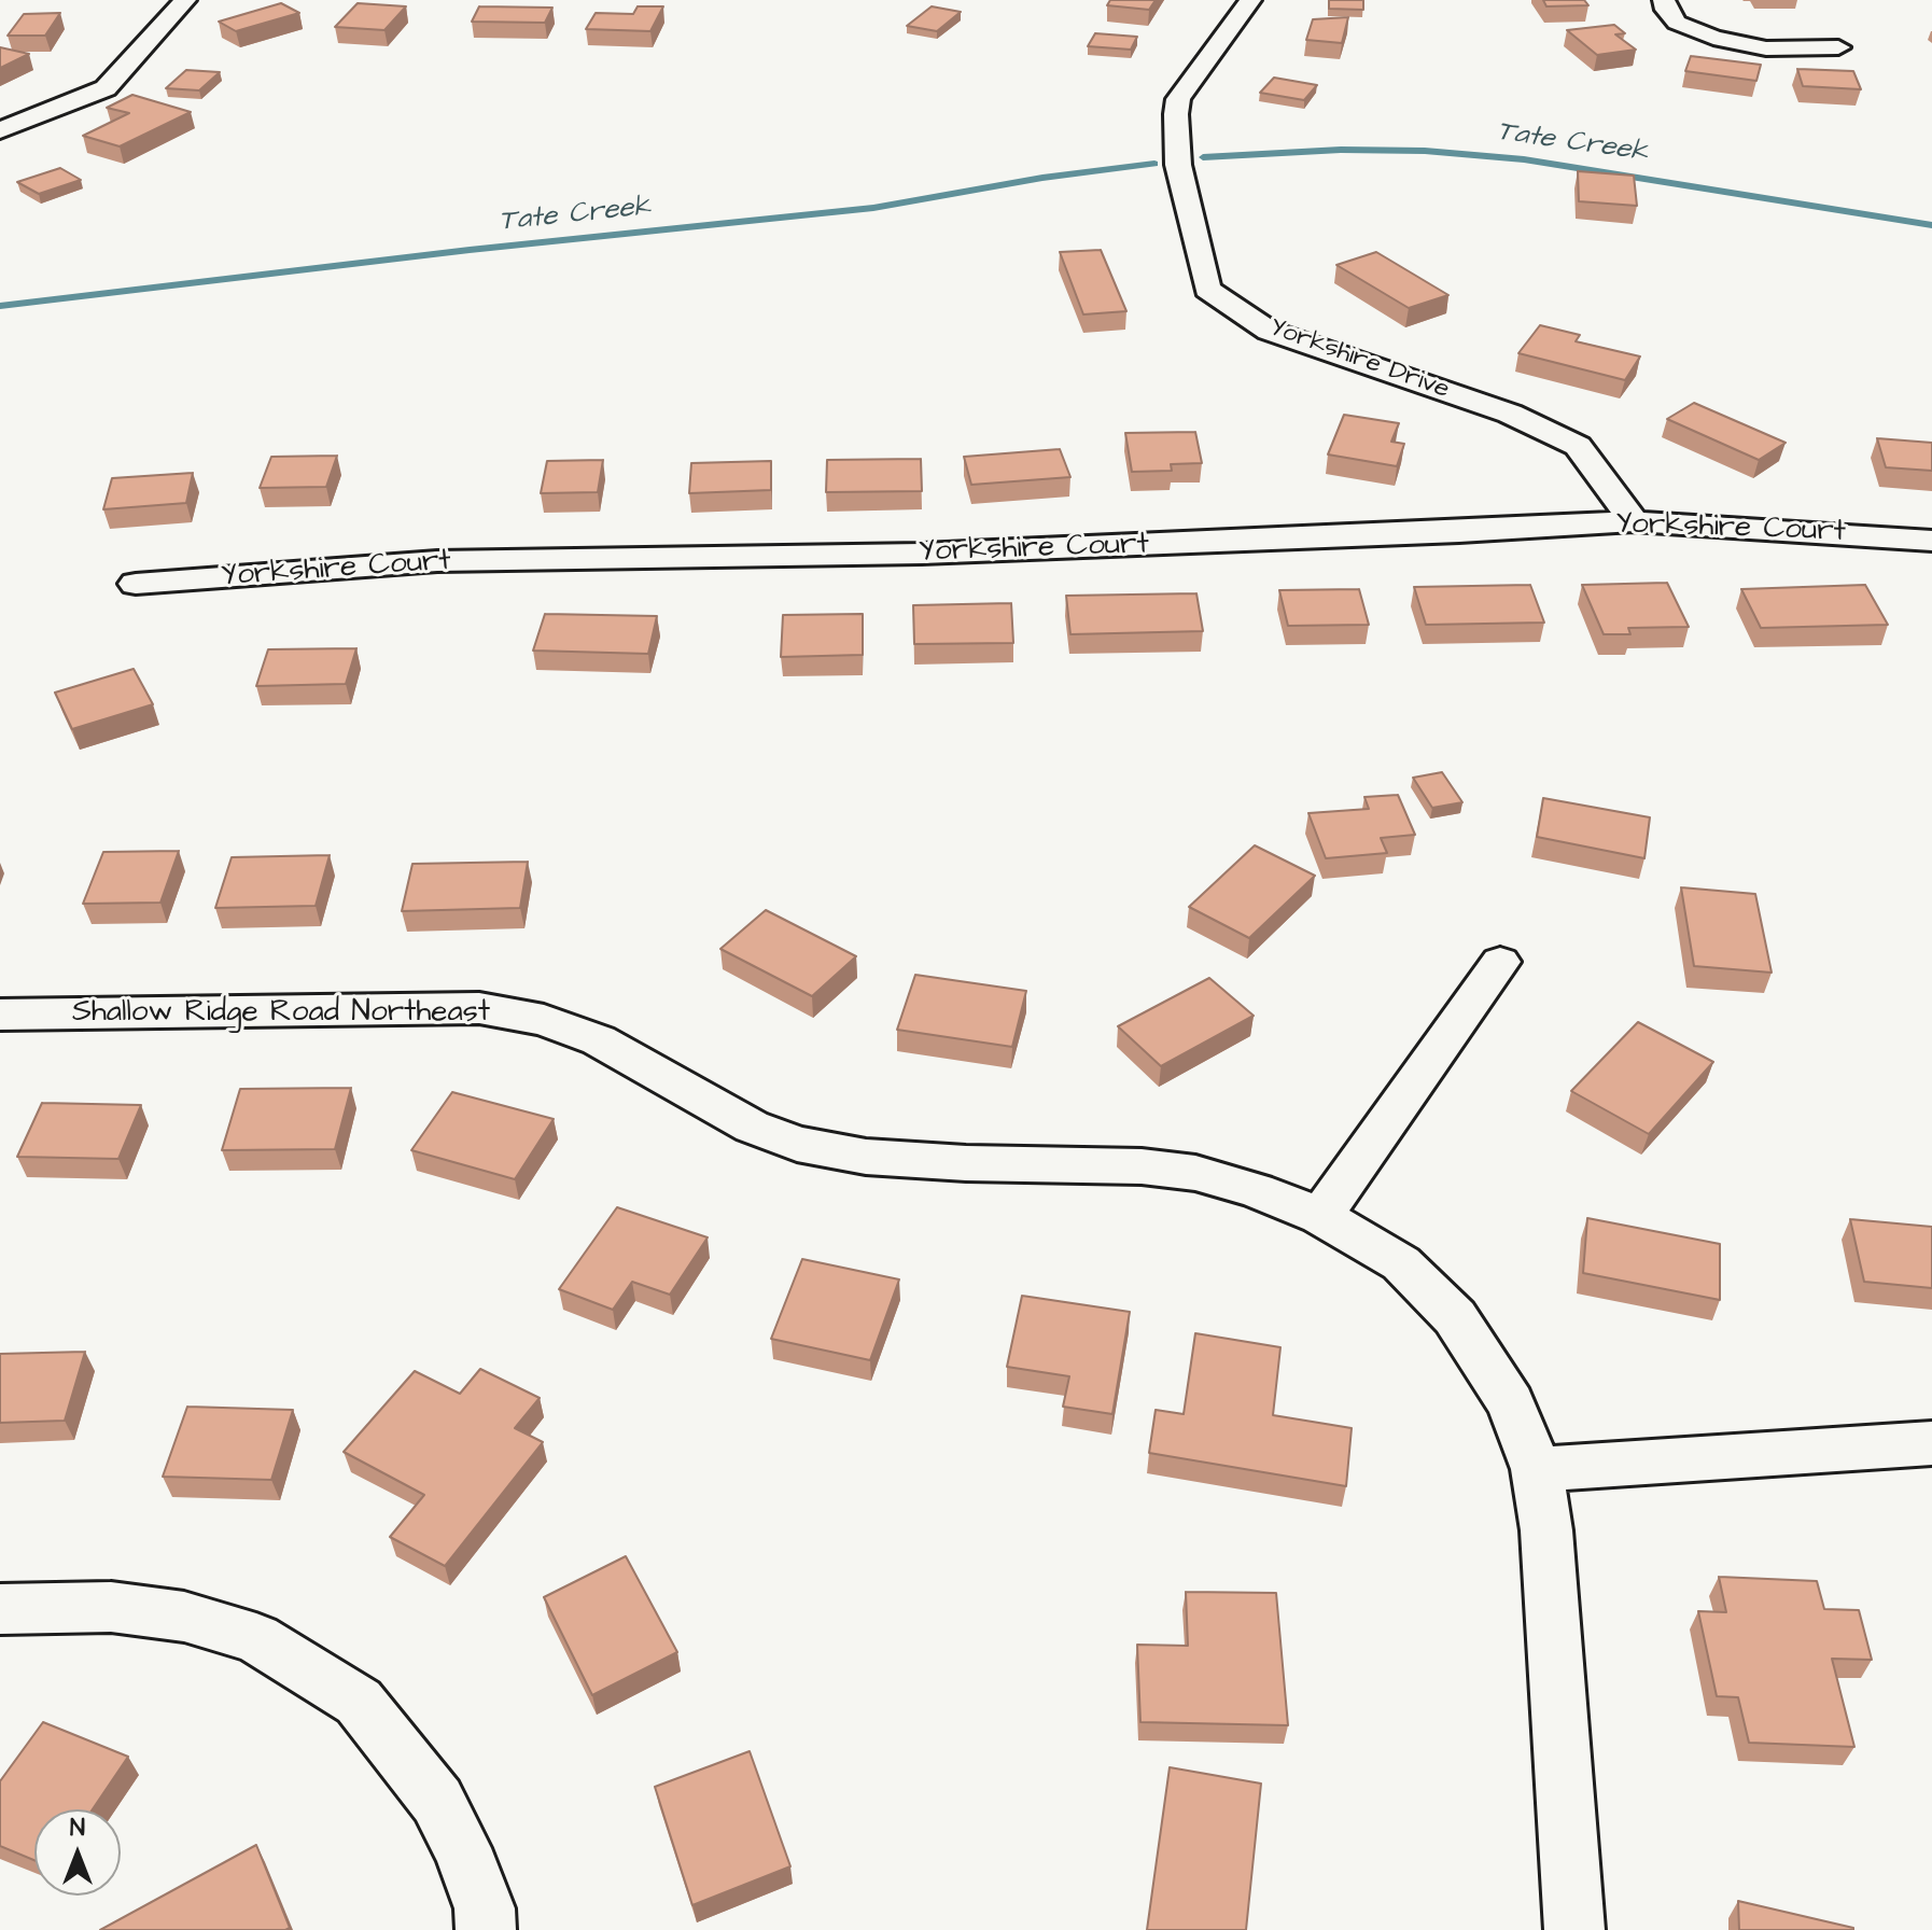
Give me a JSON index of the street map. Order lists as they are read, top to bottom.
{
  "streets": {
    "street": ["Yorkshire Drive", "Yorkshire Court", "Shallow Ridge Road Northeast"]
  },
  "crossings": [
    ["Yorkshire Drive", "Yorkshire Court"]
  ],
  "water": ["Tate Creek"],
  "north": "top"
}
